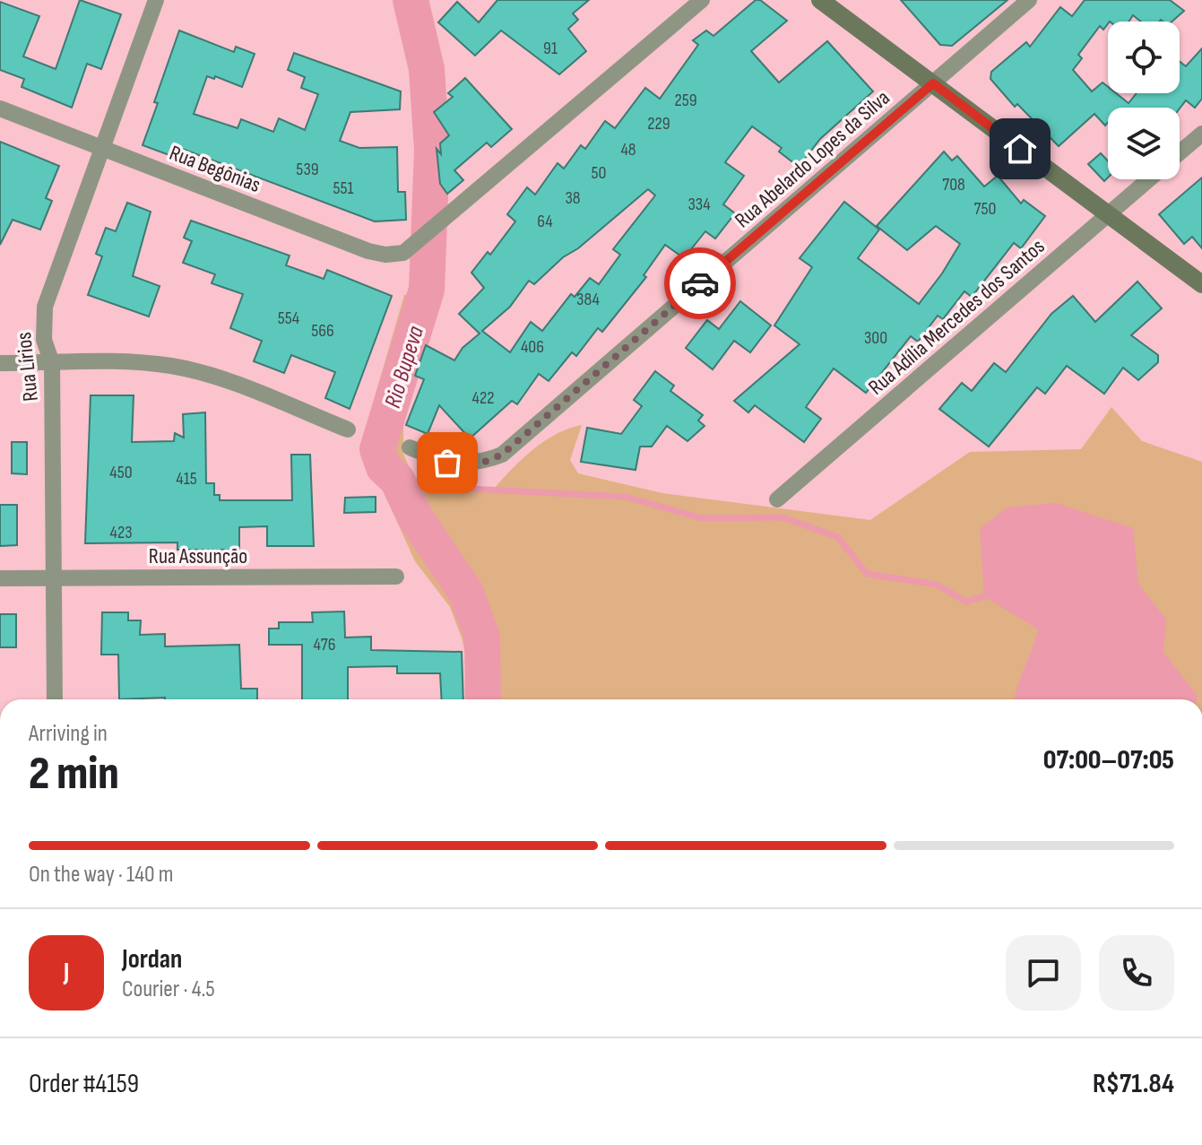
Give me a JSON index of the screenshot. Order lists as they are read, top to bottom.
{
  "streets": {
    "street": [
      "Rua Abelardo Lopes da Silva",
      "Rua Begônias",
      "Rua Adília Mercedes dos Santos",
      "Rua Lírios",
      "Rua Assunção"
    ]
  },
  "crossings": [
    ["Rua Begônias", "Rua Lírios"],
    ["Rua Lírios", "Rua Assunção"]
  ],
  "water": ["Rio Bupeva"],
  "house_numbers": [
    "91",
    "259",
    "229",
    "48",
    "539",
    "50",
    "708",
    "551",
    "38",
    "334",
    "750",
    "64",
    "384",
    "554",
    "566",
    "300",
    "406",
    "422",
    "450",
    "415",
    "423",
    "476"
  ],
  "page": {
    "heading": ["2 min", "Arriving in", "07:00–07:05"],
    "panel": [
      "Jordan",
      "Courier · 4.5",
      "Order #4159",
      "R$71.84"
    ],
    "bar": "On the way · 140 m",
    "round": "J"
  }
}
